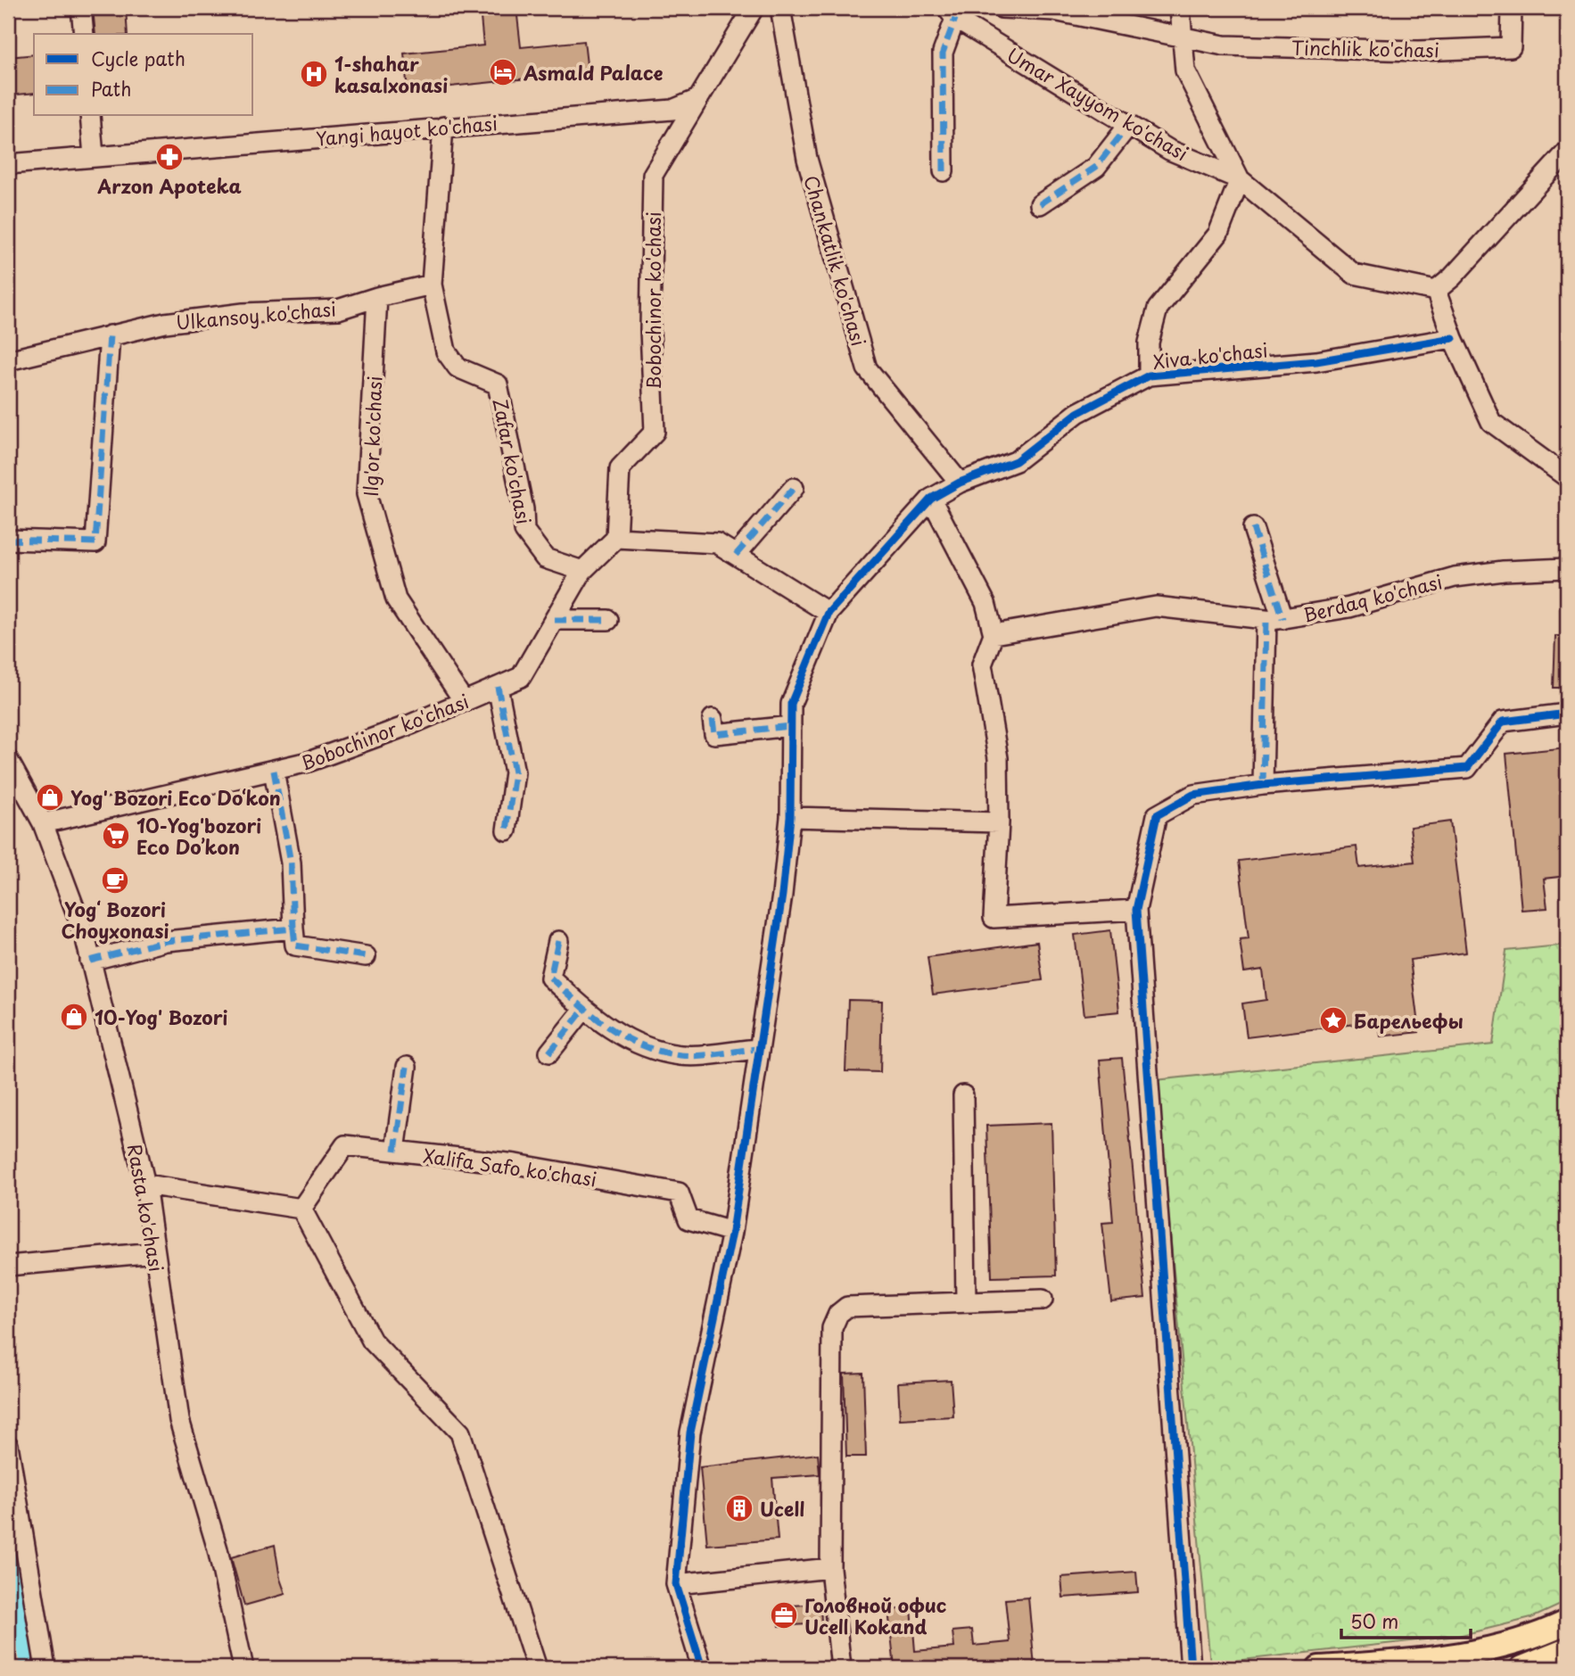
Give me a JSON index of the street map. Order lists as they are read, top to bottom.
{
  "streets": {
    "street": [
      "Tinchlik ko'chasi",
      "Umar Xayyom ko'chasi",
      "Yangi hayot ko'chasi",
      "Chankatlik ko'chasi",
      "Bobochinor ko'chasi",
      "Ulkansoy ko'chasi",
      "Xiva ko'chasi",
      "Ilg'or ko'chasi",
      "Zafar ko'chasi",
      "Berdaq ko'chasi",
      "Xalifa Safo ko'chasi",
      "Rasta ko'chasi"
    ]
  },
  "crossings": [
    ["Yangi hayot ko'chasi", "Bobochinor ko'chasi"],
    ["Yangi hayot ko'chasi", "Zafar ko'chasi"],
    ["Chankatlik ko'chasi", "Xiva ko'chasi"],
    ["Bobochinor ko'chasi", "Ilg'or ko'chasi"],
    ["Bobochinor ko'chasi", "Zafar ko'chasi"],
    ["Bobochinor ko'chasi", "Rasta ko'chasi"],
    ["Ulkansoy ko'chasi", "Ilg'or ko'chasi"],
    ["Ulkansoy ko'chasi", "Zafar ko'chasi"],
    ["Xiva ko'chasi", "Xalifa Safo ko'chasi"]
  ],
  "places": {
    "hotel": ["Asmald Palace"],
    "hospital": ["1-shahar kasalxonasi"],
    "pharmacy": ["Arzon Apoteka"],
    "shop": ["Yog' Bozori Eco Do‘kon", "10-Yog' Bozori"],
    "supermarket": ["10-Yog'bozori Eco Do’kon"],
    "cafe": ["Yogʻ Bozori Choyxonasi"],
    "place": ["Барельефы"],
    "building": ["Ucell"],
    "office": ["Головной офис Ucell Kokand"]
  },
  "legend": ["Cycle path", "Path"],
  "scale_bar": "50 m"
}
